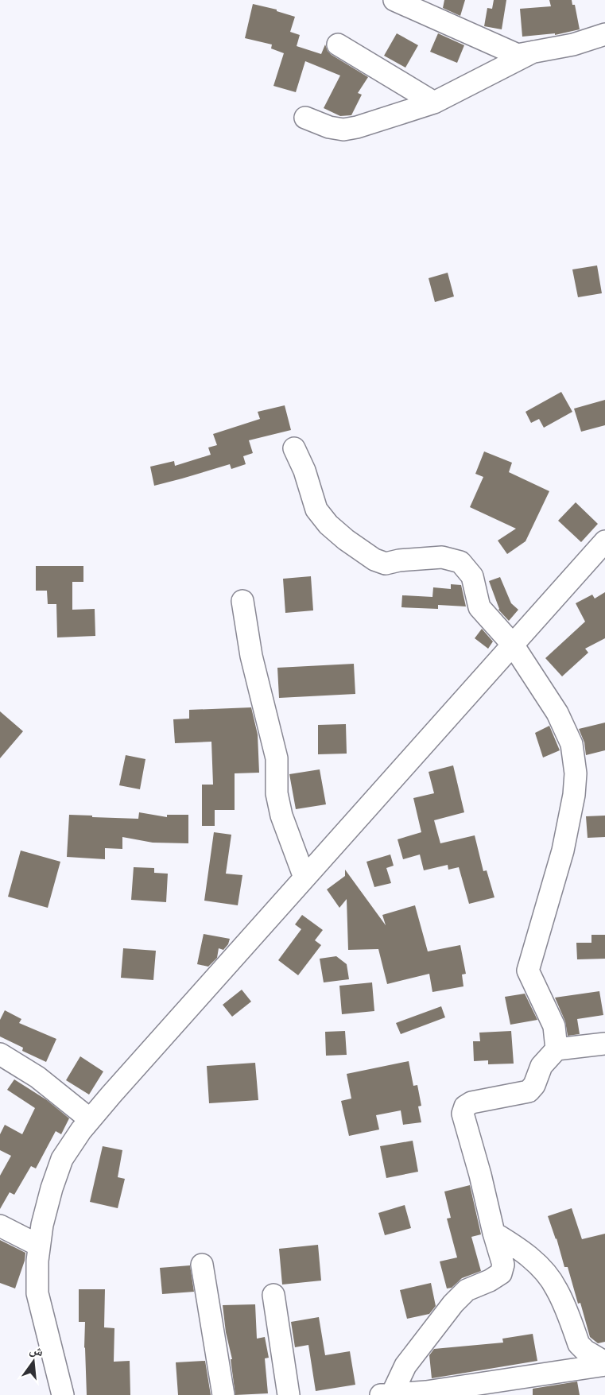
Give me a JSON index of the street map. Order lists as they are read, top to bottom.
{
  "north": "top"
}
